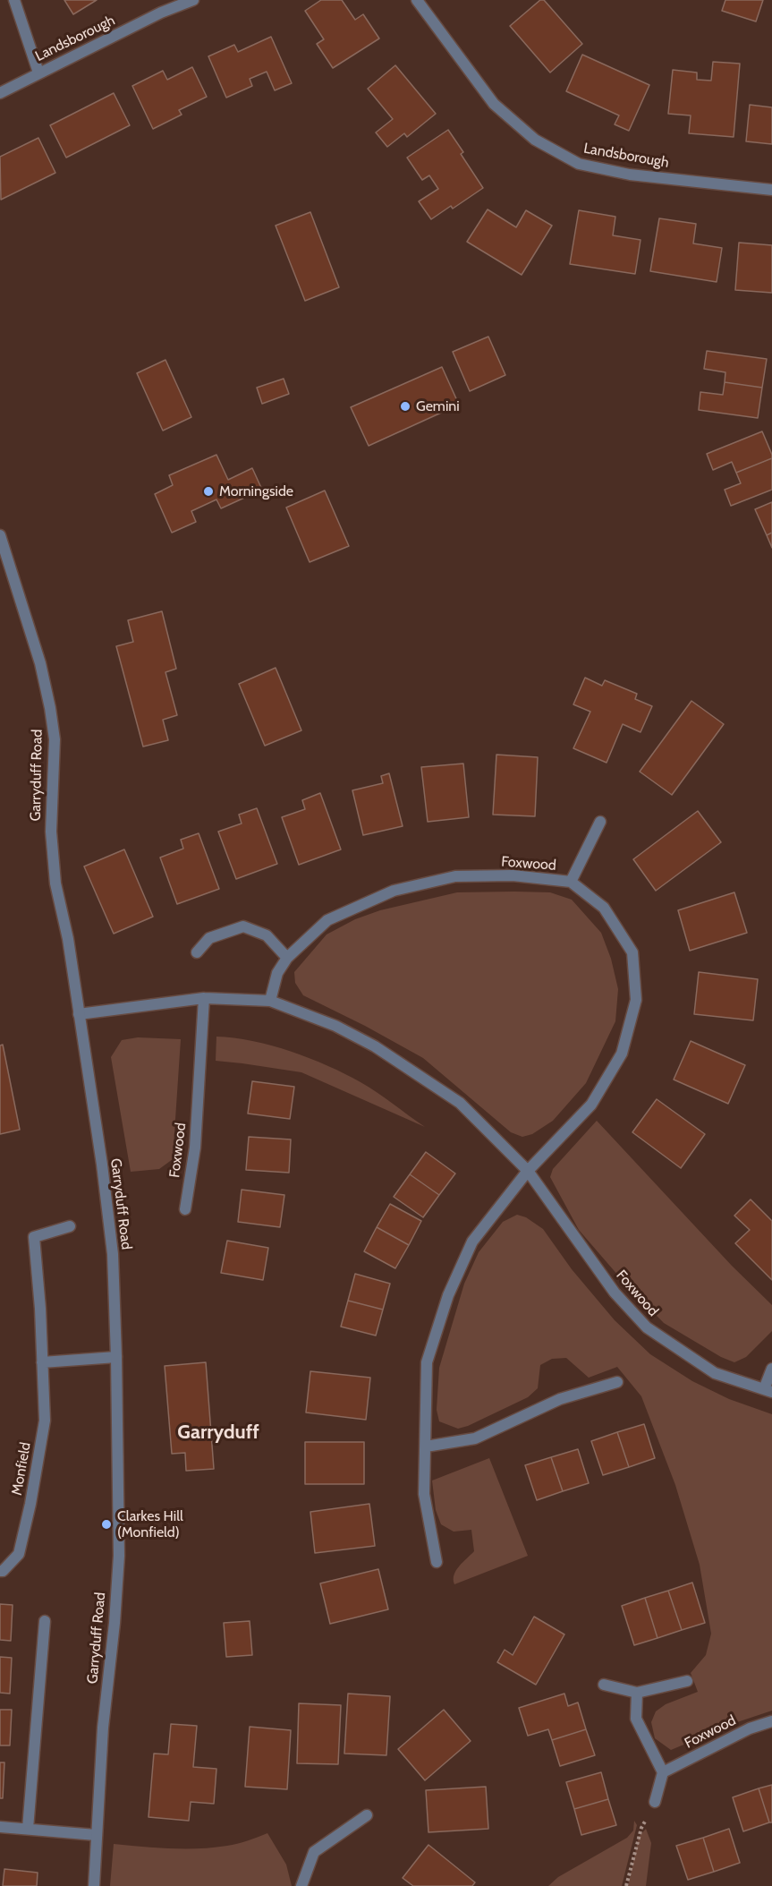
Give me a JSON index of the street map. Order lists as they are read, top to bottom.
{
  "streets": {
    "street": [
      "Landsborough",
      "Garryduff Road",
      "Foxwood",
      "Monfield"
    ]
  },
  "crossings": [
    ["Garryduff Road", "Foxwood"]
  ],
  "districts": ["Garryduff"],
  "places": ["Gemini", "Morningside", "Clarkes Hill (Monfield)"]
}
